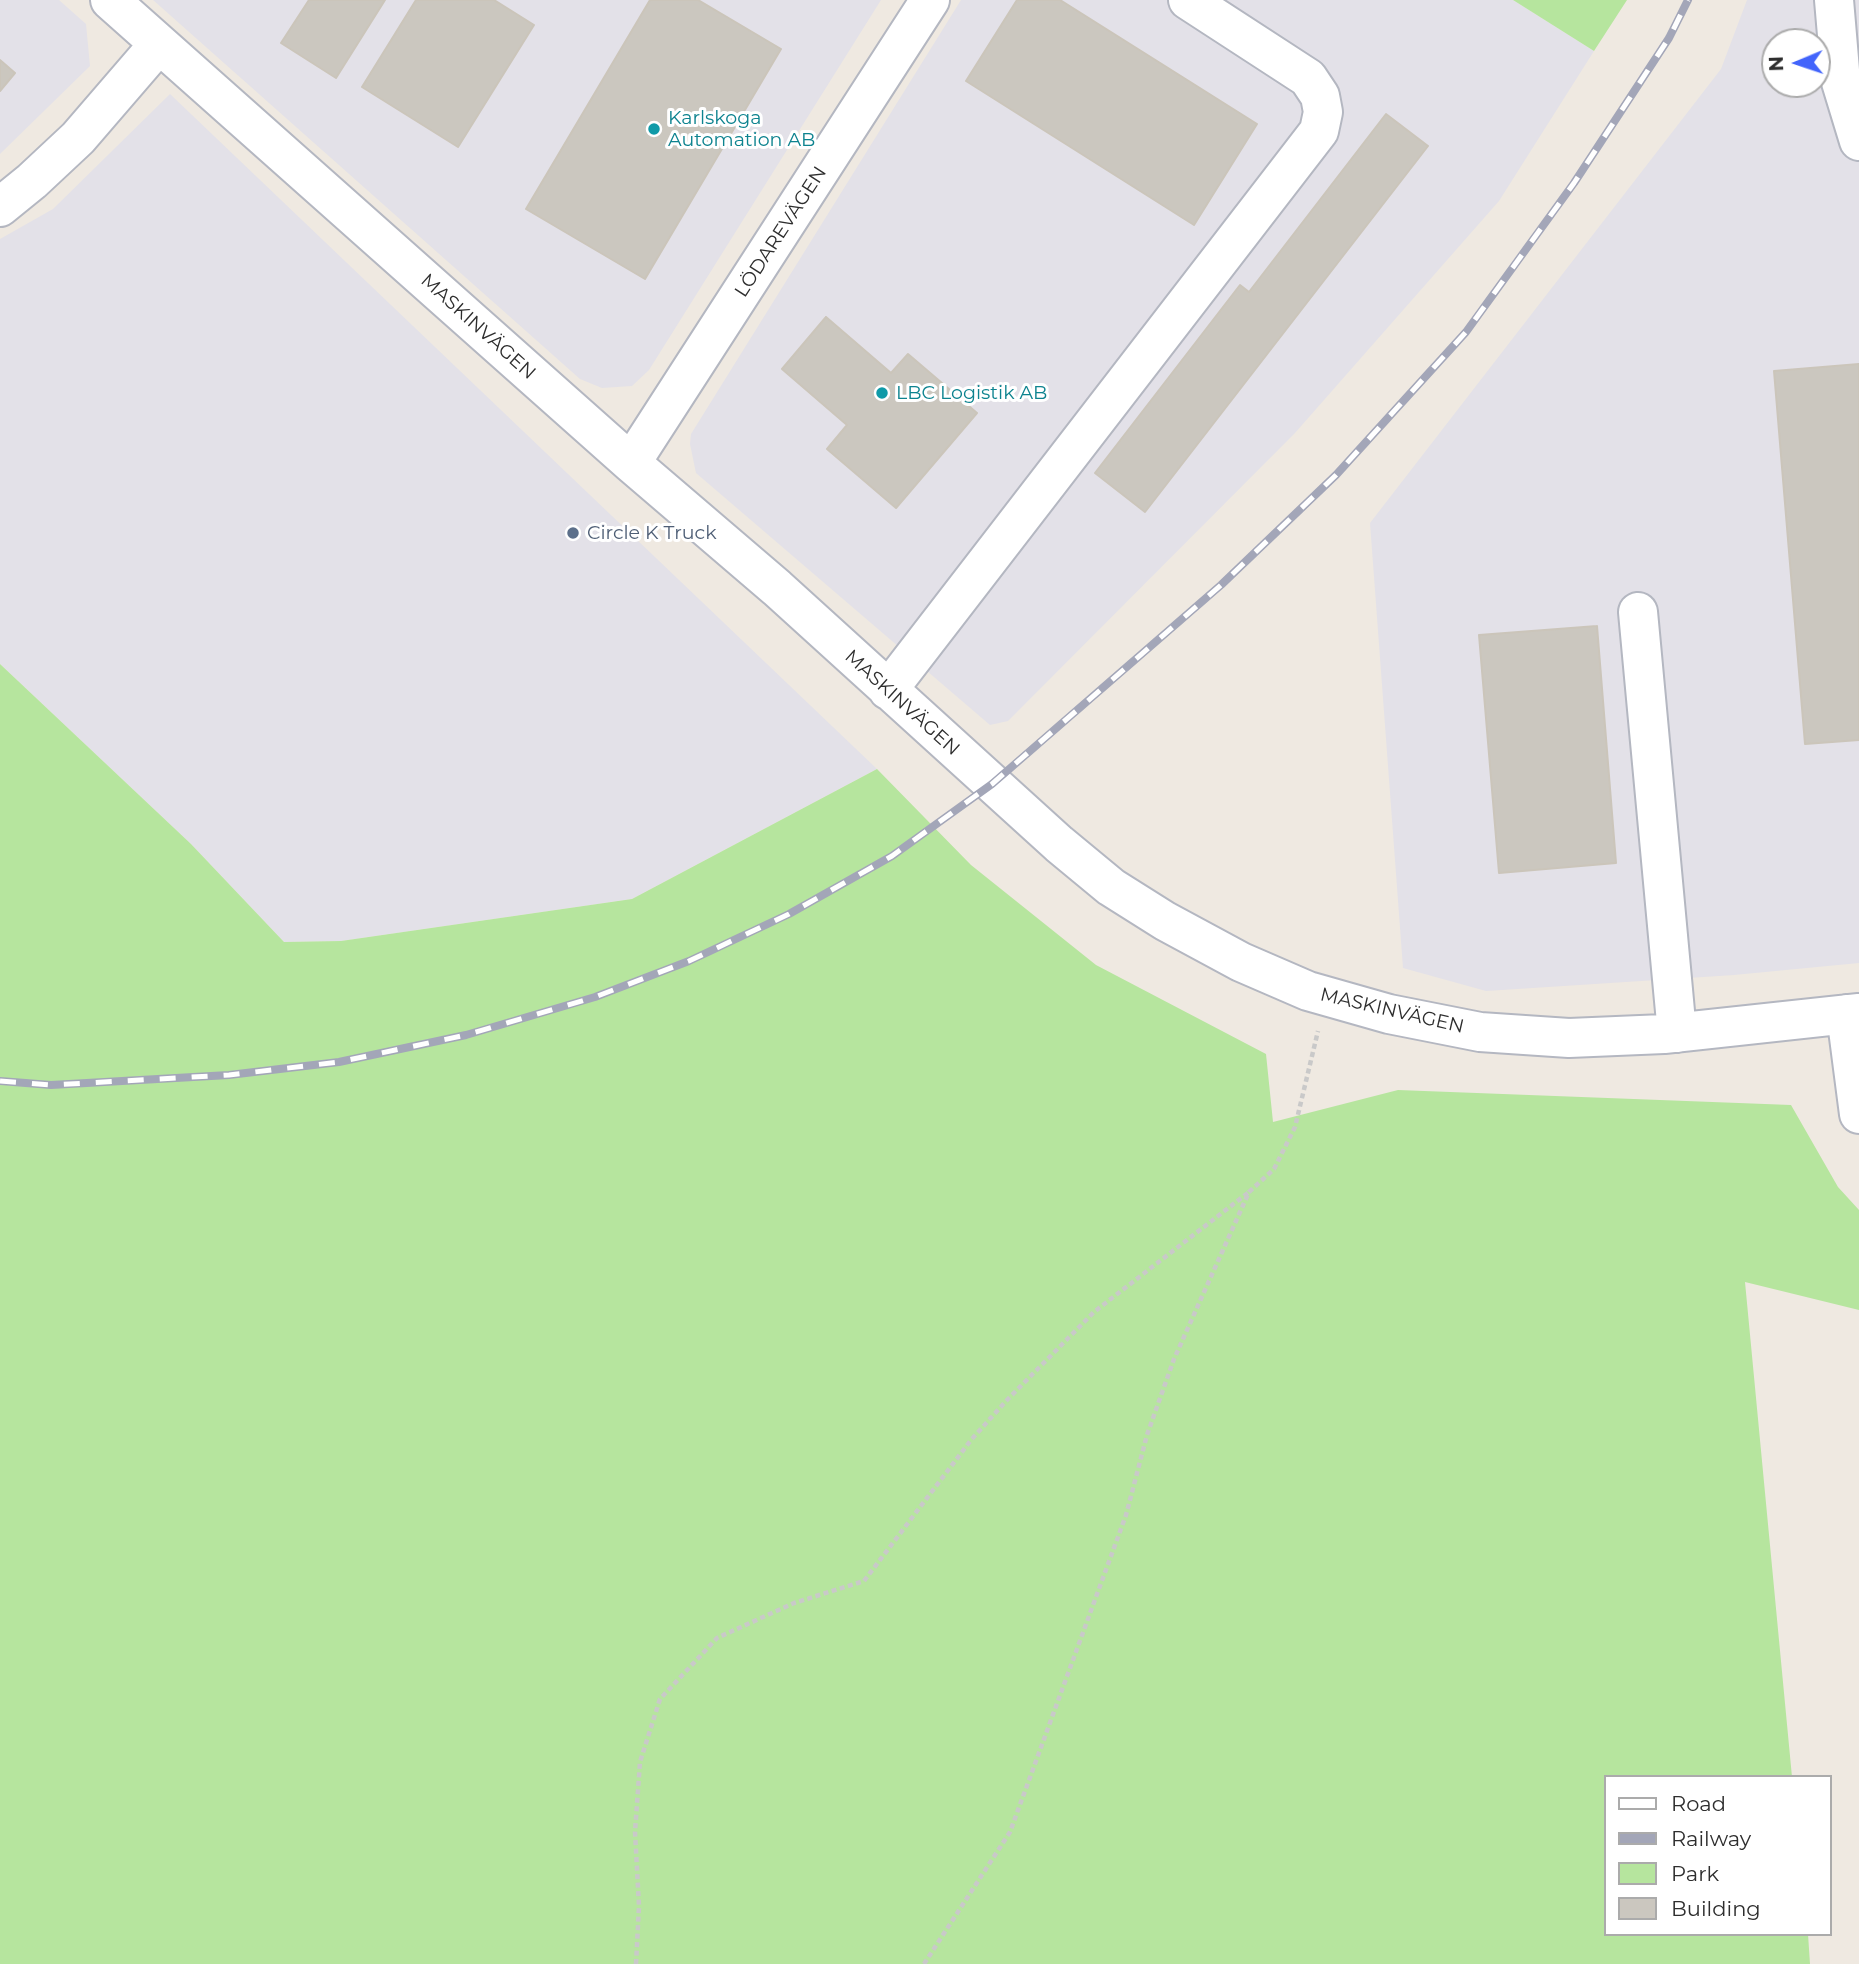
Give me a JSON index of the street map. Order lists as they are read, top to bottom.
{
  "streets": {
    "street": ["LÖDAREVÄGEN", "MASKINVÄGEN"]
  },
  "crossings": [
    ["LÖDAREVÄGEN", "MASKINVÄGEN"]
  ],
  "places": ["Karlskoga Automation AB", "LBC Logistik AB", "Circle K Truck"],
  "legend": [
    "Road",
    "Railway",
    "Park",
    "Building"
  ],
  "north": "left"
}
